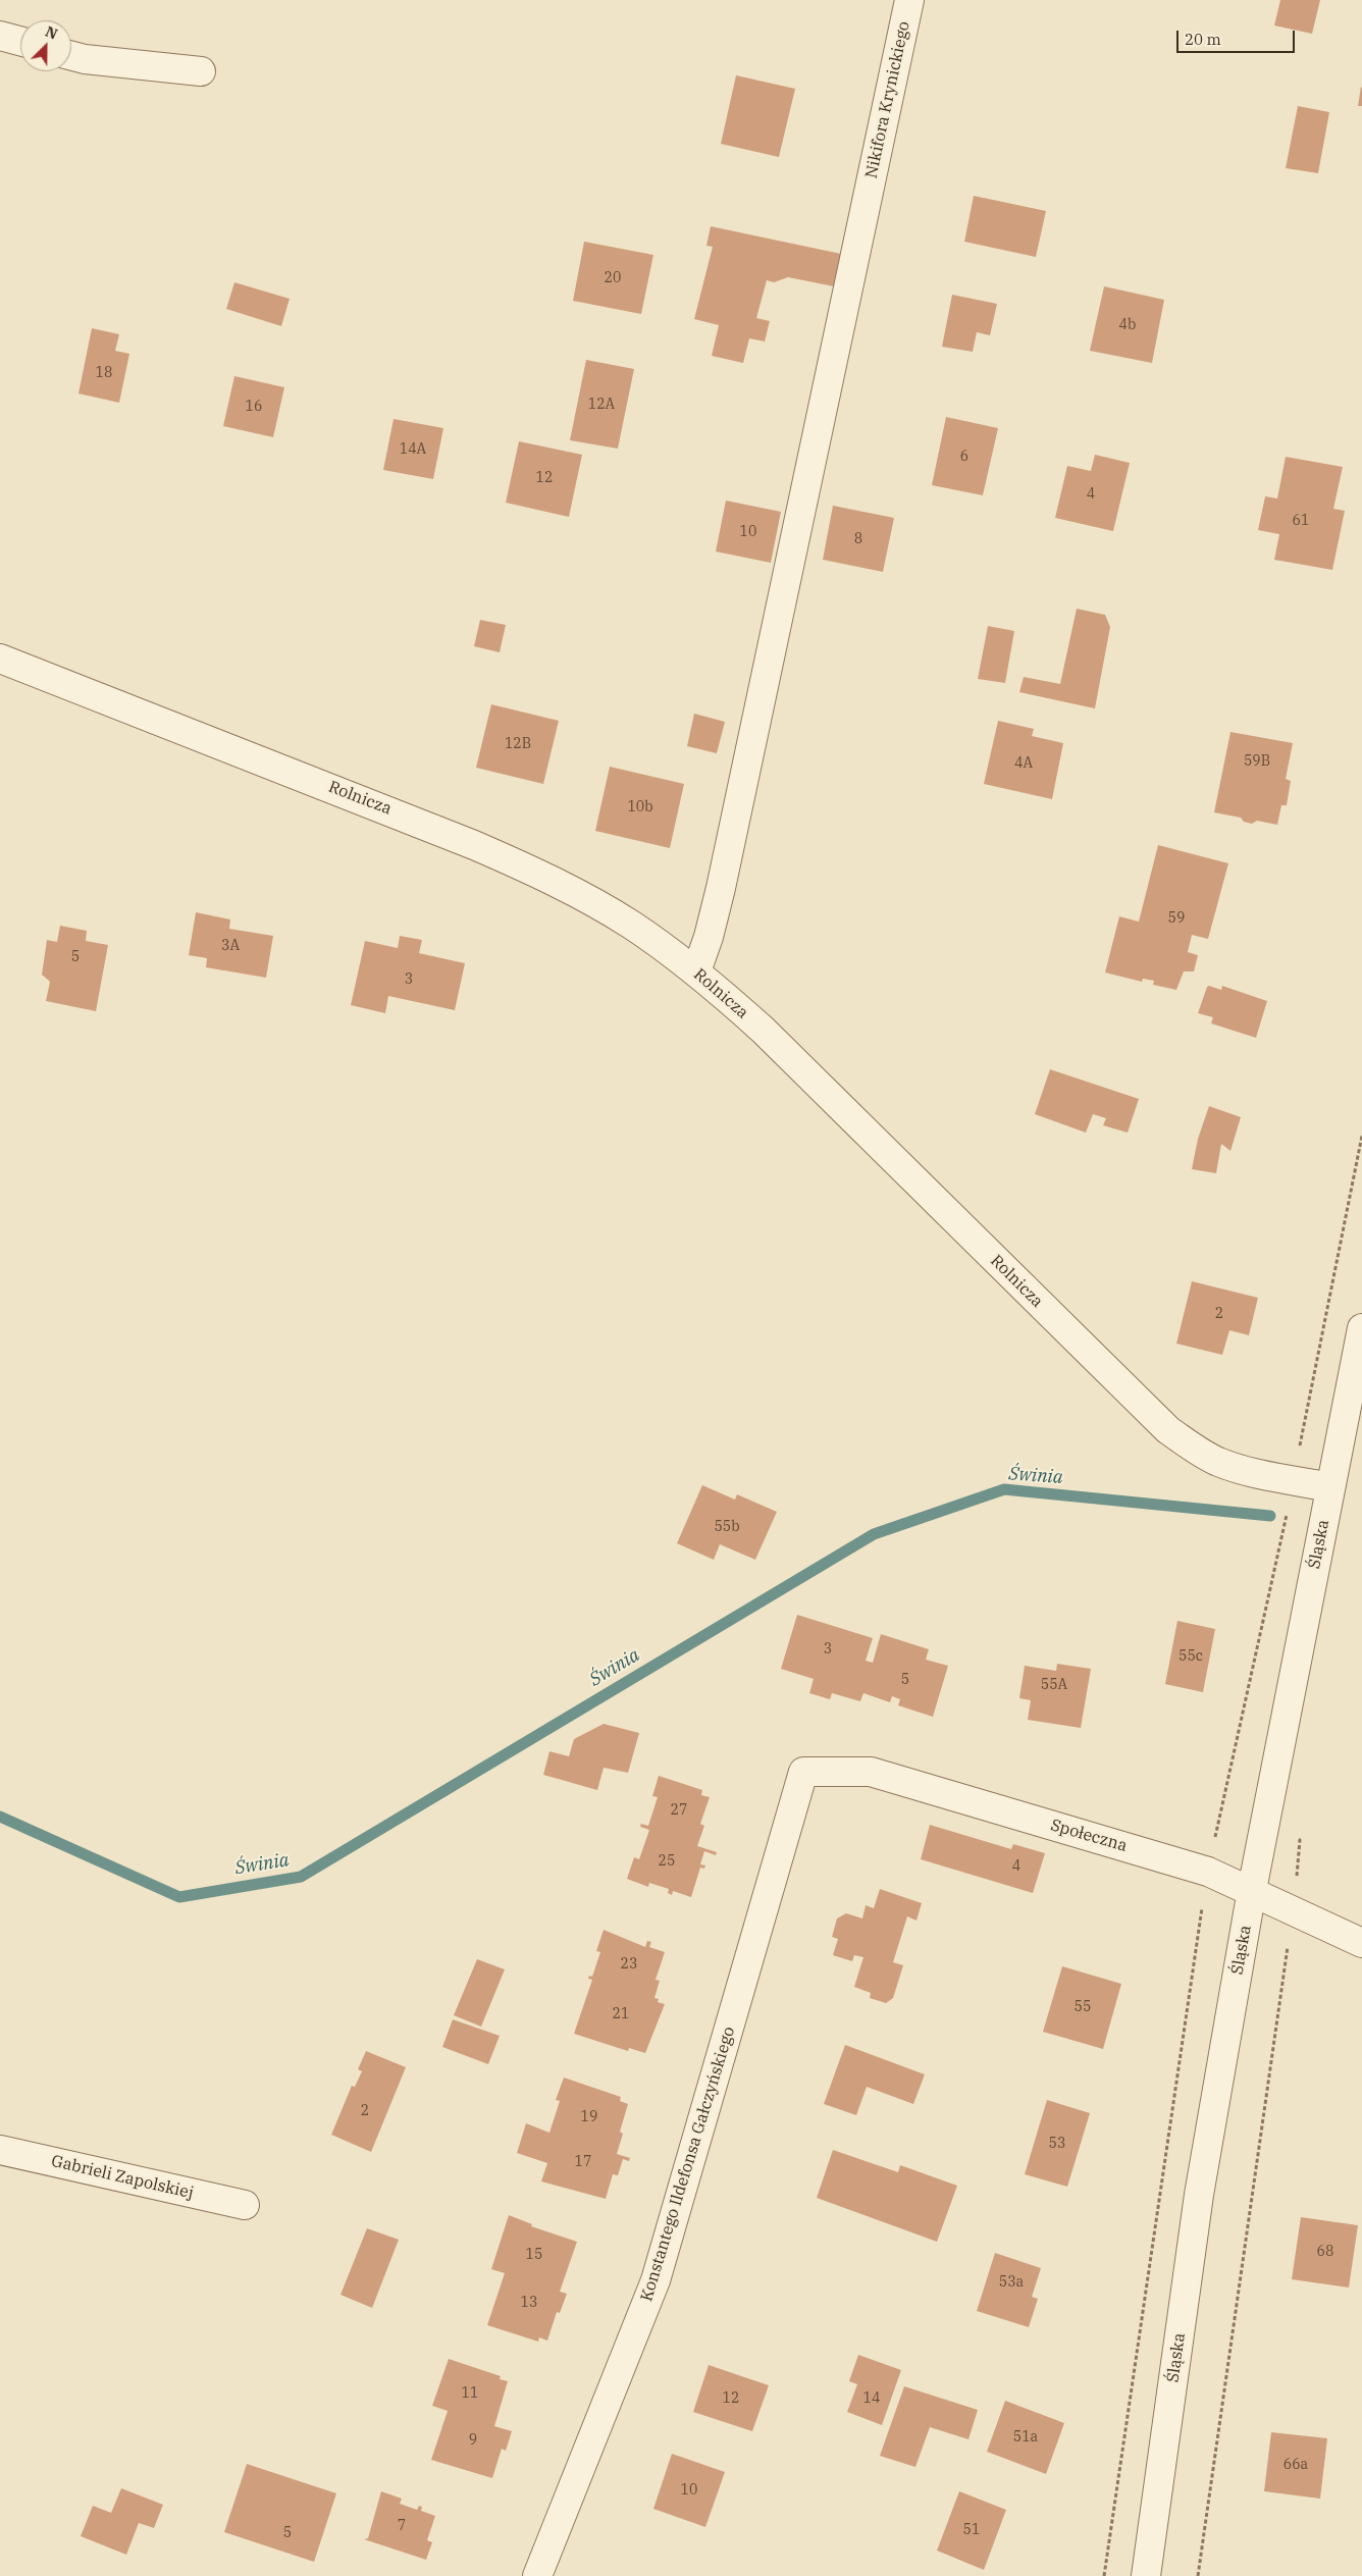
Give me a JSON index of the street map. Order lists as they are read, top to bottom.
{
  "streets": {
    "street": [
      "Nikifora Krynickiego",
      "Rolnicza",
      "Śląska",
      "Społeczna",
      "Konstantego Ildefonsa Gałczyńskiego",
      "Gabrieli Zapolskiej"
    ]
  },
  "crossings": [
    ["Nikifora Krynickiego", "Rolnicza"],
    ["Rolnicza", "Śląska"],
    ["Śląska", "Społeczna"],
    ["Społeczna", "Konstantego Ildefonsa Gałczyńskiego"]
  ],
  "water": ["Świnia"],
  "house_numbers": [
    "20",
    "4b",
    "18",
    "12A",
    "16",
    "14A",
    "6",
    "12",
    "4",
    "61",
    "10",
    "8",
    "12B",
    "59B",
    "4A",
    "10b",
    "59",
    "3A",
    "5",
    "3",
    "2",
    "55b",
    "3",
    "55c",
    "5",
    "55A",
    "27",
    "25",
    "4",
    "23",
    "55",
    "21",
    "2",
    "19",
    "53",
    "17",
    "68",
    "15",
    "53a",
    "13",
    "11",
    "12",
    "14",
    "51a",
    "9",
    "66a",
    "10",
    "7",
    "51",
    "5"
  ],
  "scale_bar": "20 m",
  "north": "top right"
}
